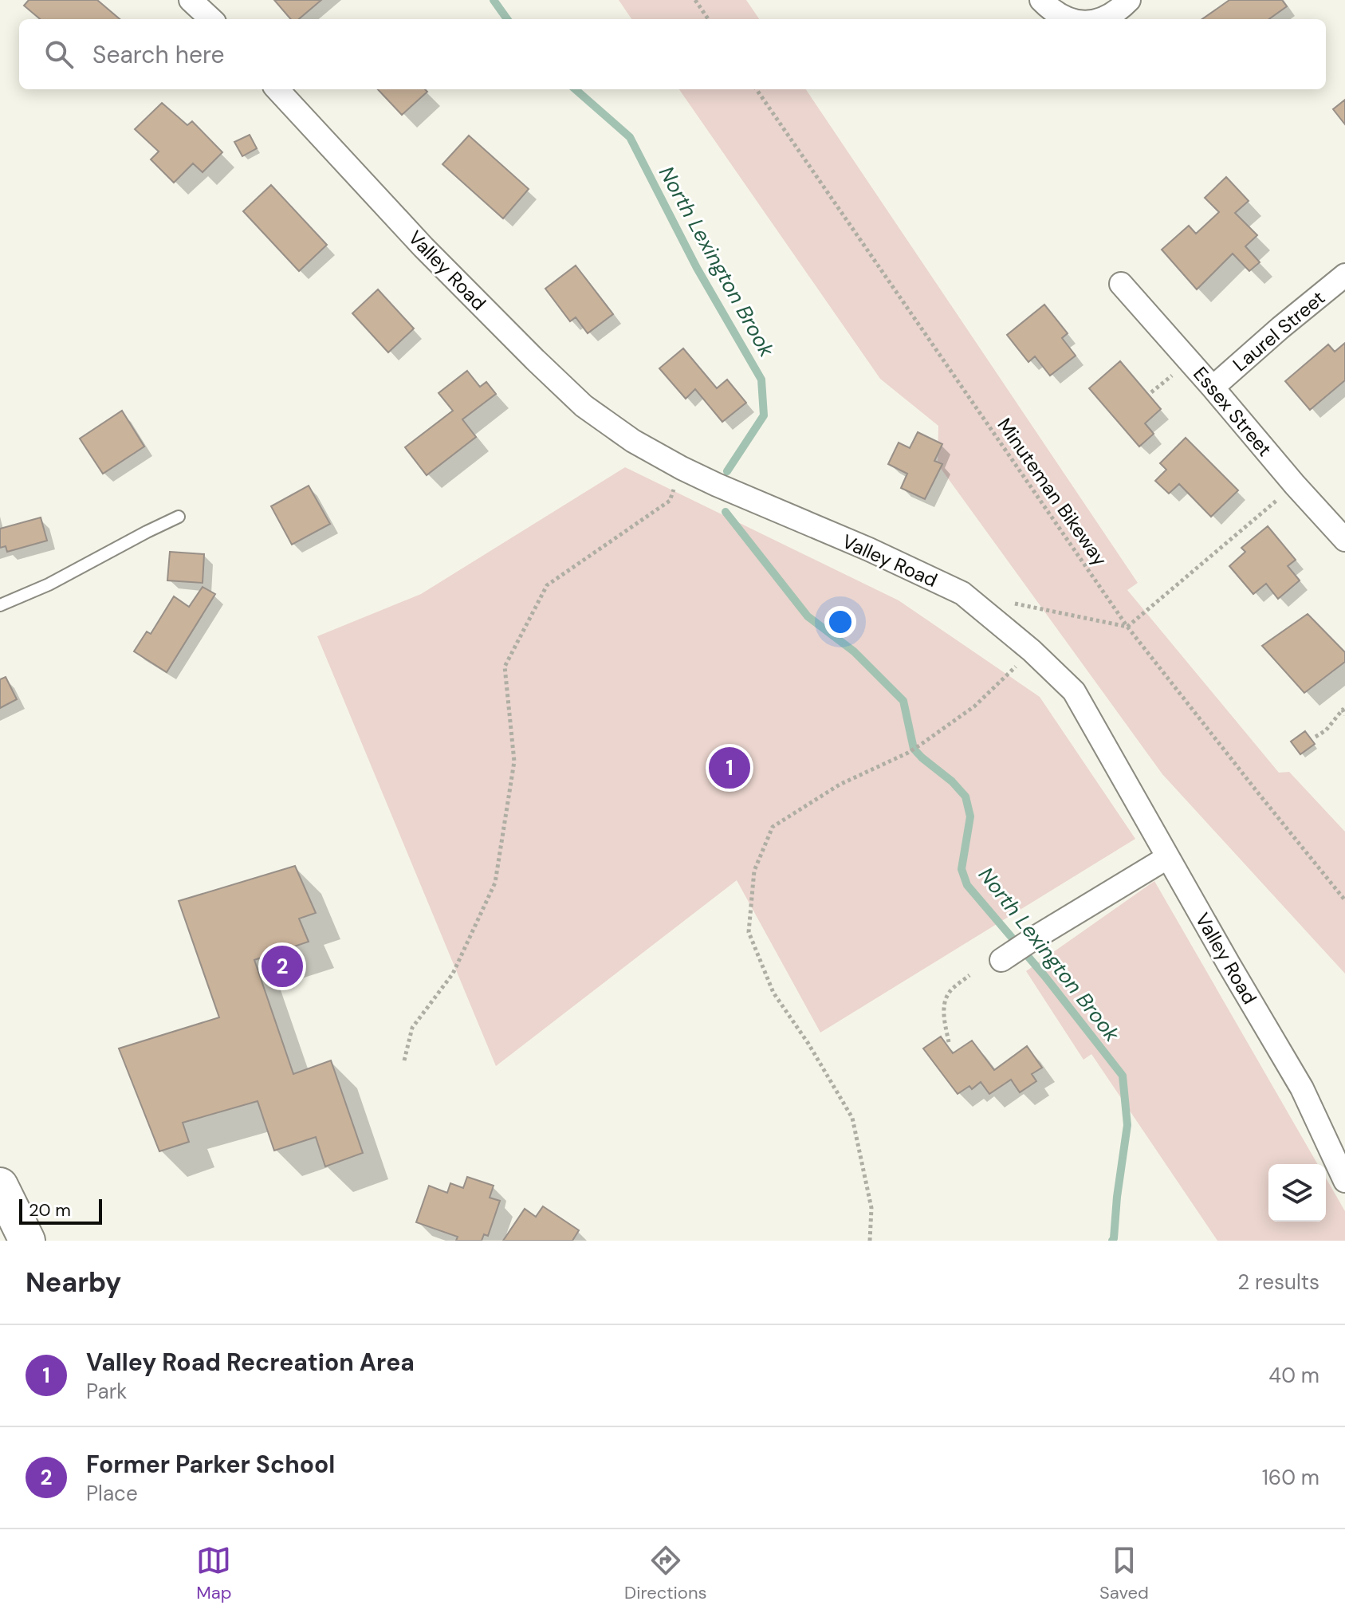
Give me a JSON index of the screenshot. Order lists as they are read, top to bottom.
{
  "streets": {
    "street": ["Valley Road", "Laurel Street", "Essex Street"],
    "path": ["Minuteman Bikeway"]
  },
  "crossings": [
    ["Laurel Street", "Essex Street"]
  ],
  "water": ["North Lexington Brook"],
  "scale_bar": "20 m",
  "page": {
    "search": "Search here",
    "pins": ["1", "2"],
    "scale": "20 m",
    "heading": ["Nearby", "2 results"],
    "list": [
      {
        "mark": "1",
        "name": "Valley Road Recreation Area",
        "note": "Park",
        "value": "40 m"
      },
      {
        "mark": "2",
        "name": "Former Parker School",
        "note": "Place",
        "value": "160 m"
      }
    ],
    "nav": ["Map", "Directions", "Saved"]
  }
}
